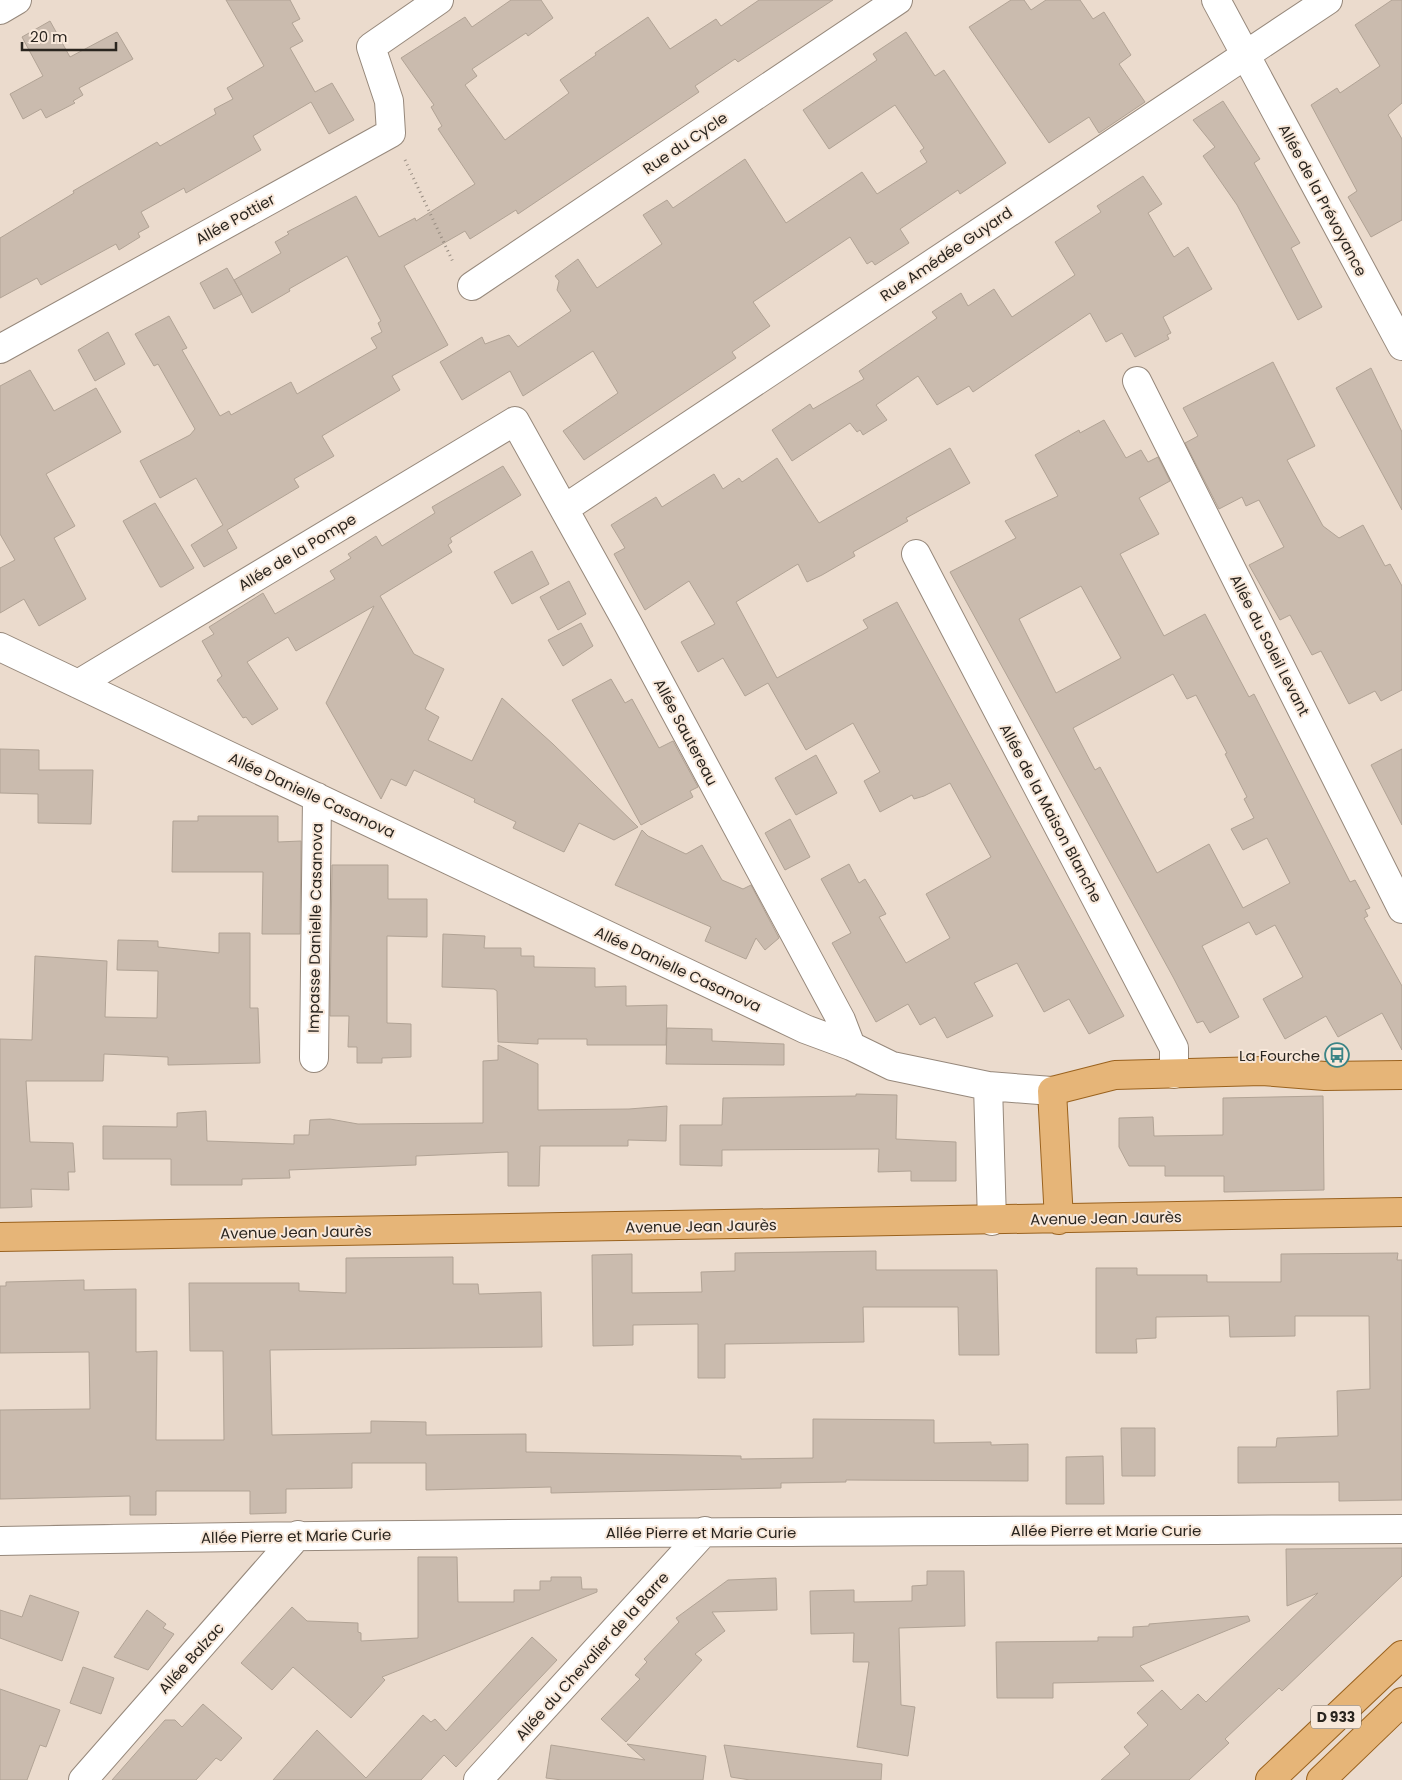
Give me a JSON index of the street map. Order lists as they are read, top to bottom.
{
  "streets": {
    "main road": ["Allée Danielle Casanova", "Avenue Jean Jaurès", "D 933"],
    "street": [
      "Rue du Cycle",
      "Allée de la Prévoyance",
      "Allée Pottier",
      "Rue Amédée Guyard",
      "Allée de la Pompe",
      "Allée du Soleil Levant",
      "Allée Sautereau",
      "Allée de la Maison Blanche",
      "Impasse Danielle Casanova",
      "Allée Pierre et Marie Curie",
      "Allée du Chevalier de la Barre",
      "Allée Balzac"
    ]
  },
  "crossings": [
    ["Allée de la Prévoyance", "Rue Amédée Guyard"],
    ["Rue Amédée Guyard", "Allée Sautereau"],
    ["Allée de la Pompe", "Allée Sautereau"],
    ["Allée de la Pompe", "Allée Danielle Casanova"],
    ["Allée Sautereau", "Allée Danielle Casanova"],
    ["Allée Danielle Casanova", "Allée de la Maison Blanche"],
    ["Allée Danielle Casanova", "Impasse Danielle Casanova"],
    ["Allée Pierre et Marie Curie", "Allée du Chevalier de la Barre"],
    ["Allée Pierre et Marie Curie", "Allée Balzac"]
  ],
  "places": {
    "bus stop": ["La Fourche"]
  },
  "scale_bar": "20 m"
}
